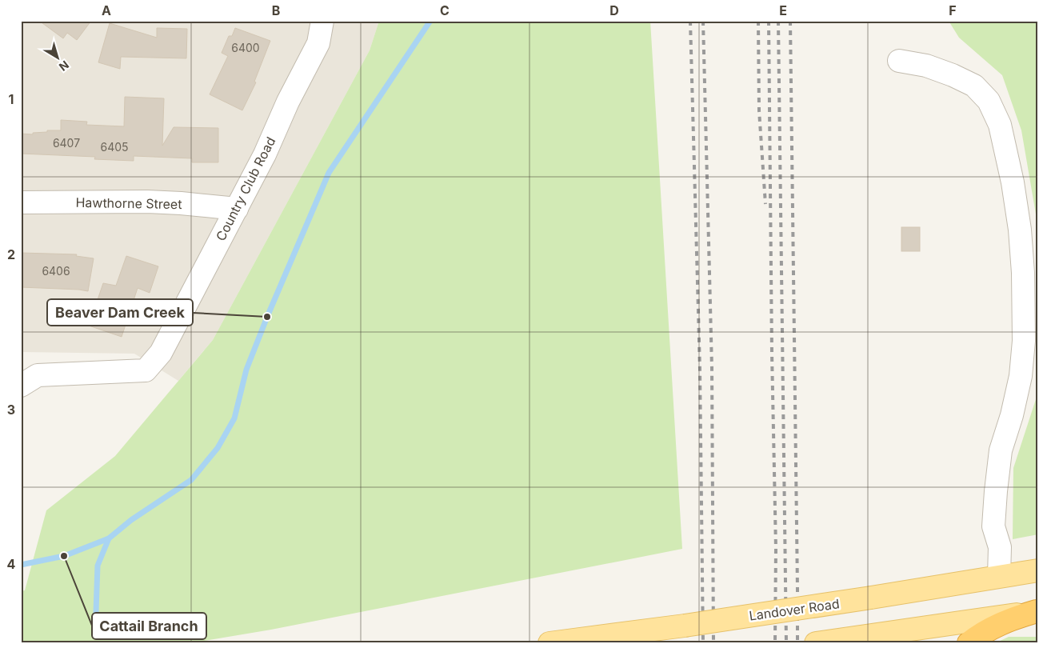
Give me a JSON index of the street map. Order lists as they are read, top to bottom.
{
  "streets": {
    "main road": ["Landover Road"],
    "street": ["Country Club Road", "Hawthorne Street"]
  },
  "crossings": [
    ["Country Club Road", "Hawthorne Street"]
  ],
  "places": ["Beaver Dam Creek", "Cattail Branch"],
  "house_numbers": [
    "6400",
    "6407",
    "6405",
    "6406"
  ],
  "north": "bottom right",
  "grid": {
    "columns": [
      "A",
      "B",
      "C",
      "D",
      "E",
      "F"
    ],
    "rows": [
      "1",
      "2",
      "3",
      "4"
    ]
  }
}
